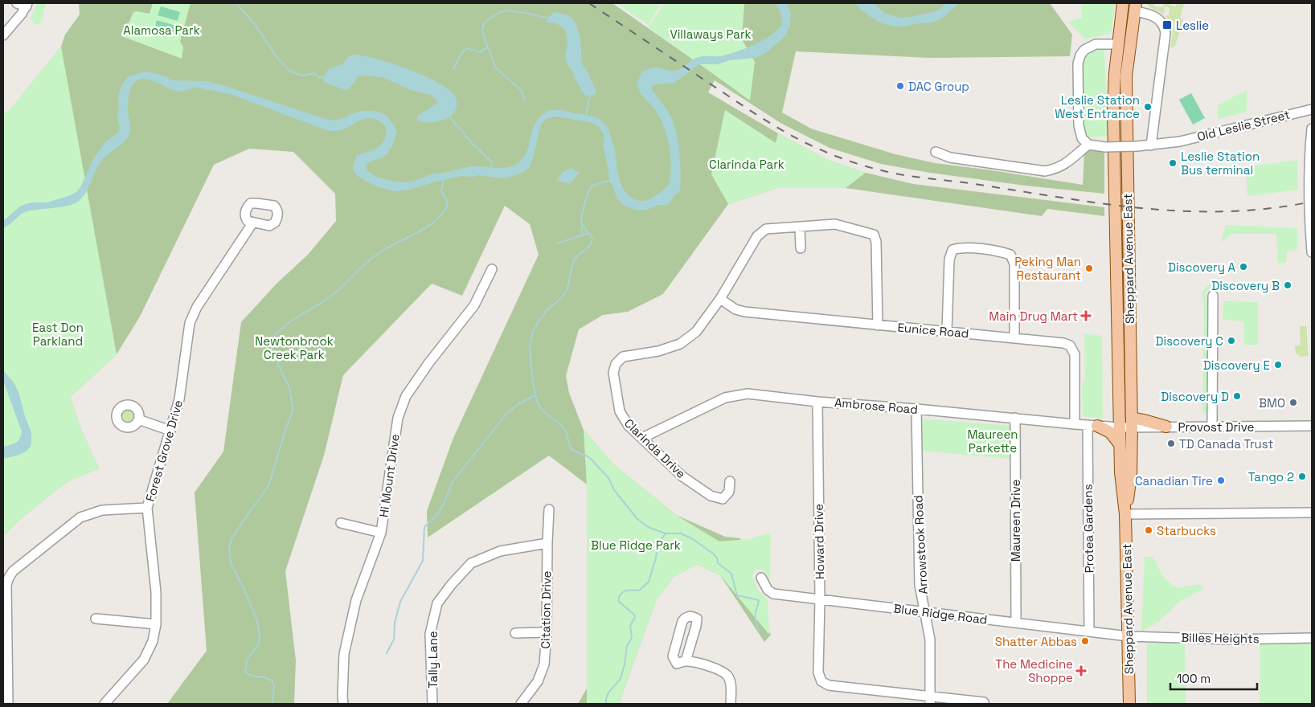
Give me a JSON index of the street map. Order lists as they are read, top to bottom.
{
  "streets": {
    "main road": ["Sheppard Avenue East"],
    "street": [
      "Old Leslie Street",
      "Eunice Road",
      "Ambrose Road",
      "Provost Drive",
      "Clarinda Drive",
      "Forest Grove Drive",
      "Hi Mount Drive",
      "Maureen Drive",
      "Protea Gardens",
      "Howard Drive",
      "Arrowstook Road",
      "Citation Drive",
      "Blue Ridge Road",
      "Billes Heights",
      "Tally Lane"
    ]
  },
  "crossings": [
    ["Sheppard Avenue East", "Ambrose Road"],
    ["Sheppard Avenue East", "Blue Ridge Road"],
    ["Sheppard Avenue East", "Billes Heights"],
    ["Eunice Road", "Ambrose Road"],
    ["Eunice Road", "Clarinda Drive"],
    ["Ambrose Road", "Clarinda Drive"],
    ["Ambrose Road", "Maureen Drive"],
    ["Ambrose Road", "Protea Gardens"],
    ["Ambrose Road", "Howard Drive"],
    ["Ambrose Road", "Arrowstook Road"],
    ["Maureen Drive", "Blue Ridge Road"],
    ["Protea Gardens", "Blue Ridge Road"],
    ["Howard Drive", "Arrowstook Road"],
    ["Howard Drive", "Blue Ridge Road"],
    ["Arrowstook Road", "Blue Ridge Road"],
    ["Citation Drive", "Tally Lane"],
    ["Blue Ridge Road", "Billes Heights"]
  ],
  "parks": [
    "Alamosa Park",
    "Villaways Park",
    "Clarinda Park",
    "East Don Parkland",
    "Newtonbrook Creek Park",
    "Maureen Parkette",
    "Blue Ridge Park"
  ],
  "places": {
    "transit": ["Leslie"],
    "other": [
      "DAC Group",
      "Leslie Station West Entrance",
      "Leslie Station Bus terminal",
      "Discovery A",
      "Peking Man Restaurant",
      "Discovery B",
      "Discovery C",
      "Discovery E",
      "Discovery D",
      "BMO",
      "TD Canada Trust",
      "Tango 2",
      "Canadian Tire",
      "Starbucks",
      "Shatter Abbas"
    ],
    "health": ["Main Drug Mart", "The Medicine Shoppe"]
  },
  "scale_bar": "100 m"
}
